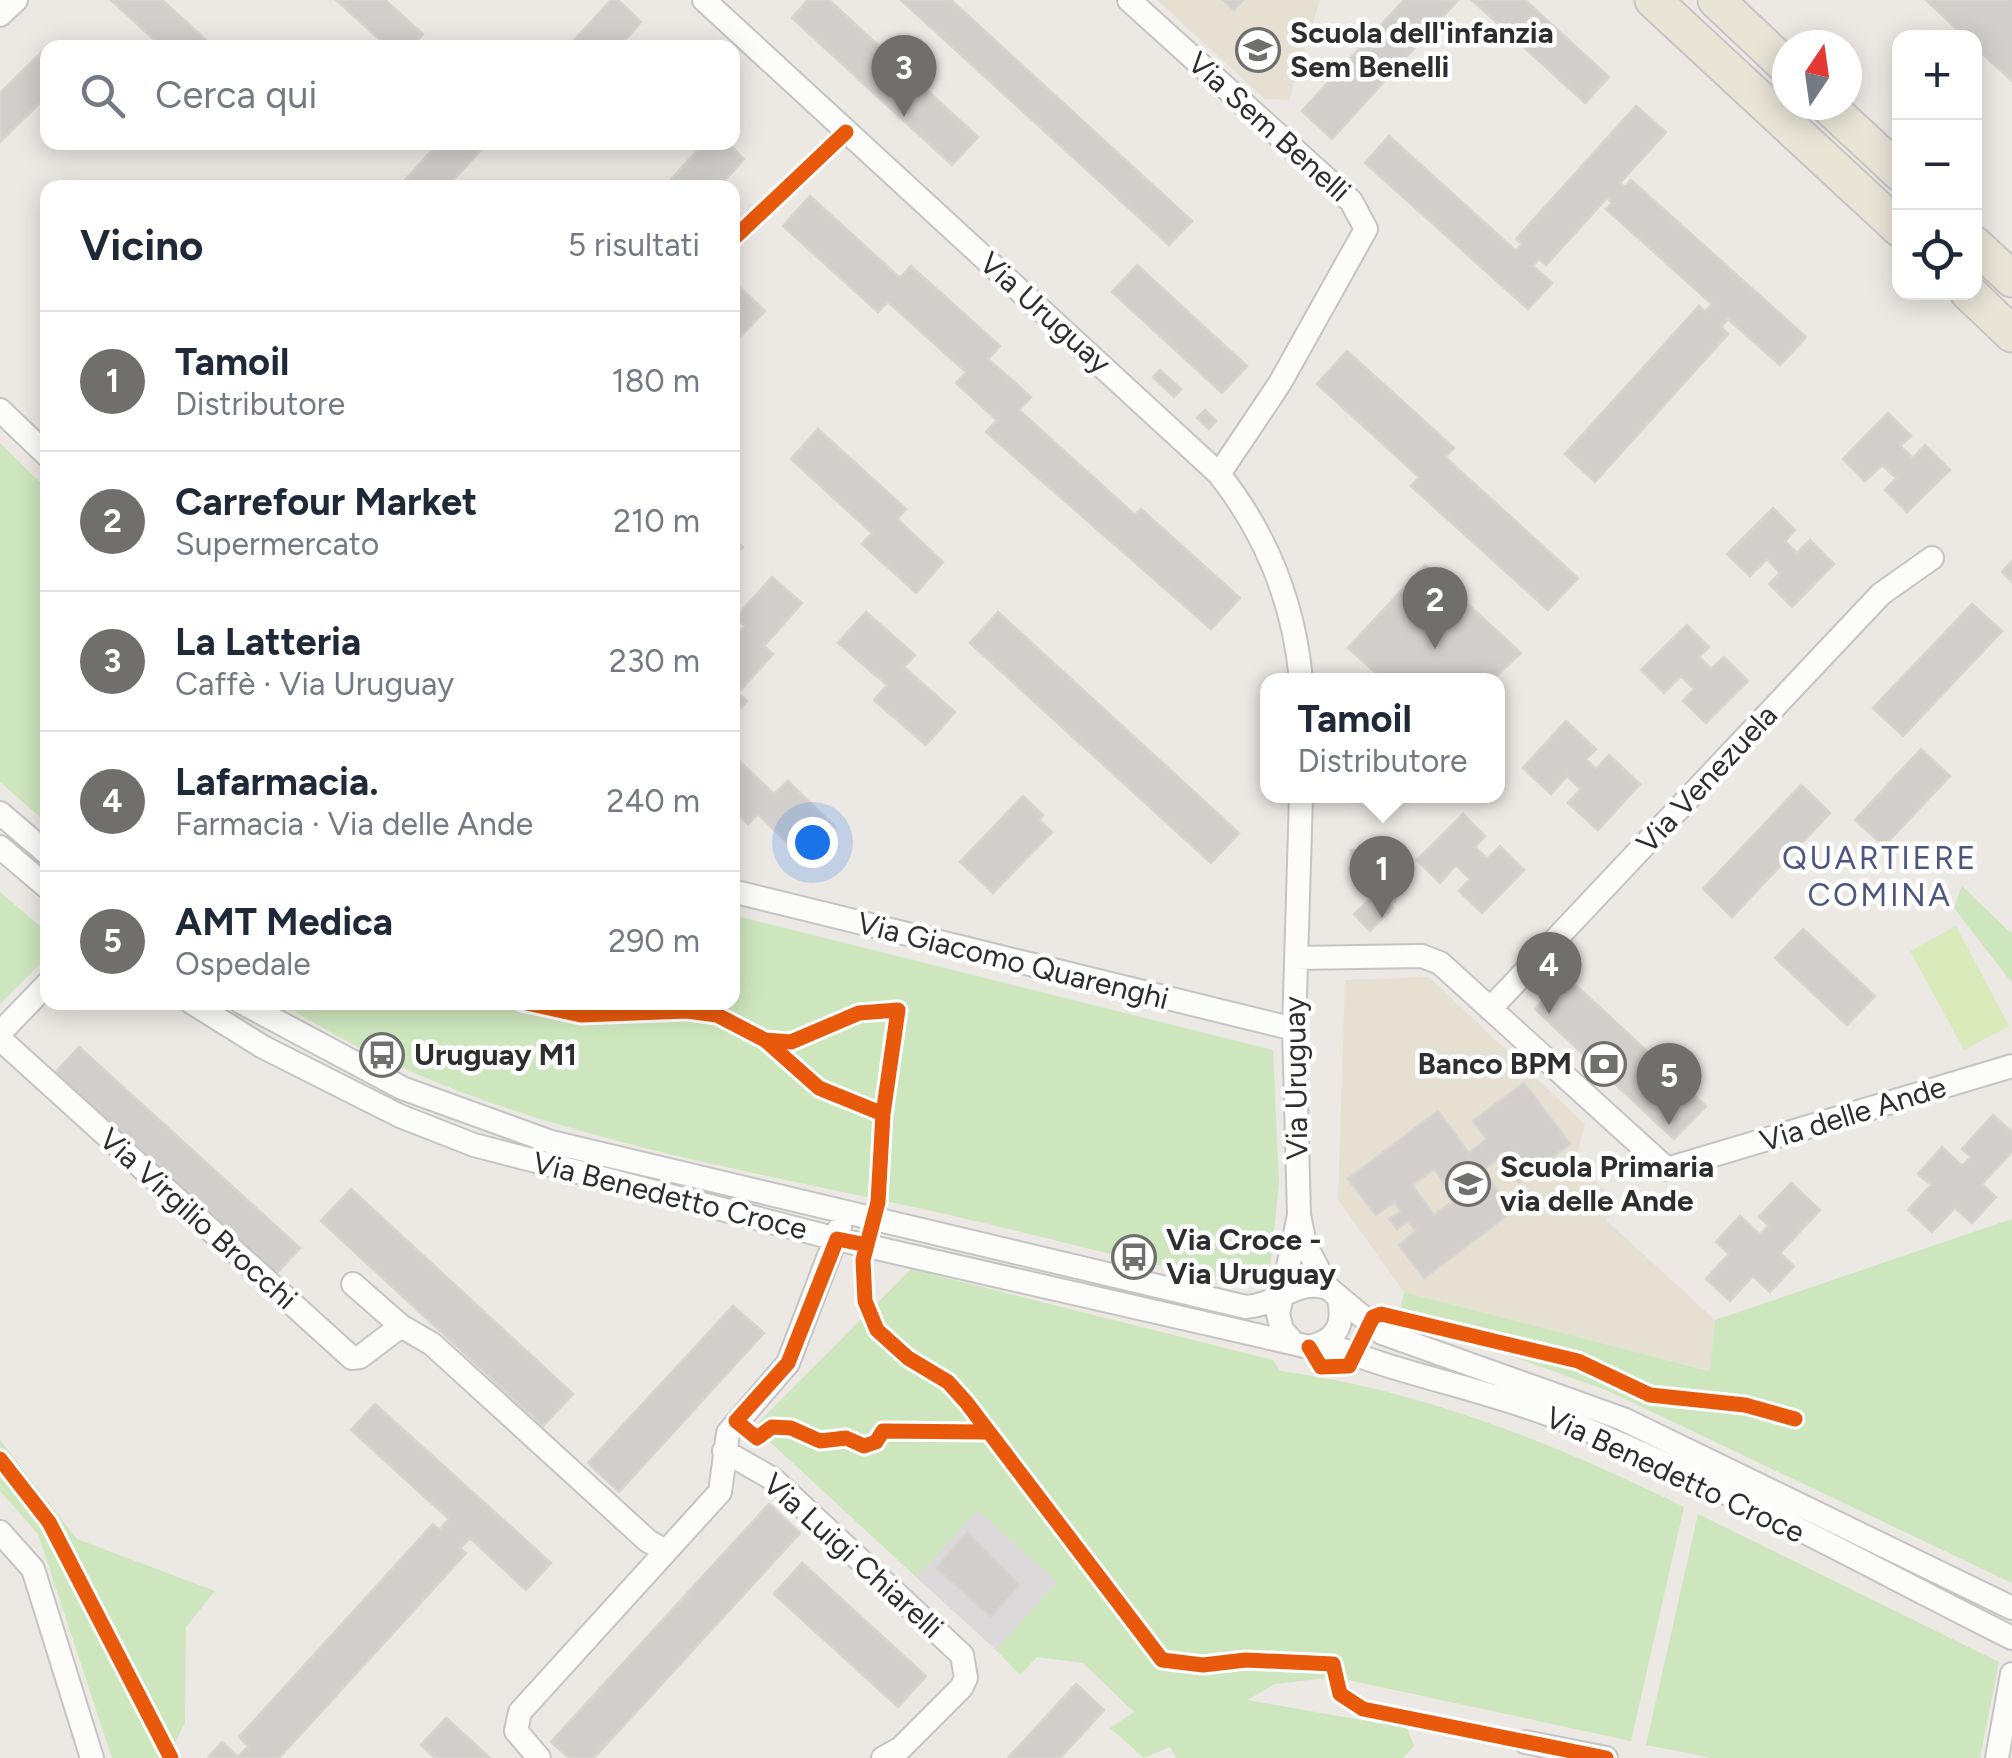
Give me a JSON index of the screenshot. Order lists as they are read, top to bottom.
{
  "streets": {
    "street": [
      "Via Sem Benelli",
      "Via Uruguay",
      "Via Venezuela",
      "Via Giacomo Quarenghi",
      "Via delle Ande",
      "Via Benedetto Croce",
      "Via Virgilio Brocchi",
      "Via Luigi Chiarelli"
    ]
  },
  "crossings": [
    ["Via Sem Benelli", "Via Uruguay"],
    ["Via Uruguay", "Via Giacomo Quarenghi"],
    ["Via Uruguay", "Via delle Ande"],
    ["Via Uruguay", "Via Benedetto Croce"],
    ["Via Venezuela", "Via delle Ande"],
    ["Via Benedetto Croce", "Via Luigi Chiarelli"]
  ],
  "districts": ["QUARTIERE COMINA"],
  "places": {
    "school or university": ["Scuola dell'infanzia Sem Benelli", "Scuola Primaria via delle Ande"],
    "bus stop": ["Uruguay M1", "Via Croce - Via Uruguay"],
    "bank": ["Banco BPM"]
  },
  "north": "top",
  "page": {
    "map_buttons": ["+", "−"],
    "pins": [
      "3",
      "2",
      "1",
      "4",
      "5"
    ],
    "search": "Cerca qui",
    "heading": ["Vicino", "5 risultati"],
    "list": [
      {
        "mark": "1",
        "name": "Tamoil",
        "note": "Distributore",
        "value": "180 m"
      },
      {
        "mark": "2",
        "name": "Carrefour Market",
        "note": "Supermercato",
        "value": "210 m"
      },
      {
        "mark": "3",
        "name": "La Latteria",
        "note": "Caffè · Via Uruguay",
        "value": "230 m"
      },
      {
        "mark": "4",
        "name": "Lafarmacia.",
        "note": "Farmacia · Via delle Ande",
        "value": "240 m"
      },
      {
        "mark": "5",
        "name": "AMT Medica",
        "note": "Ospedale",
        "value": "290 m"
      }
    ],
    "popup": ["Tamoil", "Distributore"]
  }
}
